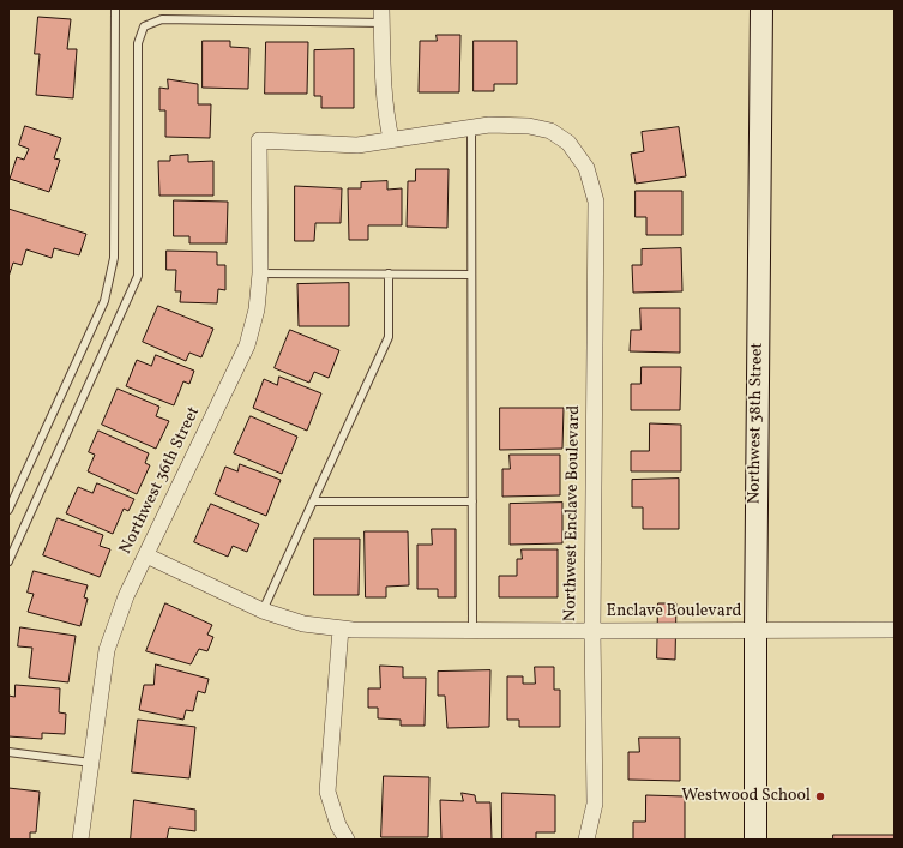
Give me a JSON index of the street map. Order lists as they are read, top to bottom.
{
  "streets": {
    "main road": ["Northwest 38th Street"],
    "street": ["Northwest 36th Street", "Northwest Enclave Boulevard", "Enclave Boulevard"]
  },
  "crossings": [
    ["Northwest 38th Street", "Enclave Boulevard"],
    ["Northwest 36th Street", "Northwest Enclave Boulevard"],
    ["Northwest Enclave Boulevard", "Enclave Boulevard"]
  ],
  "places": ["Westwood School"]
}
